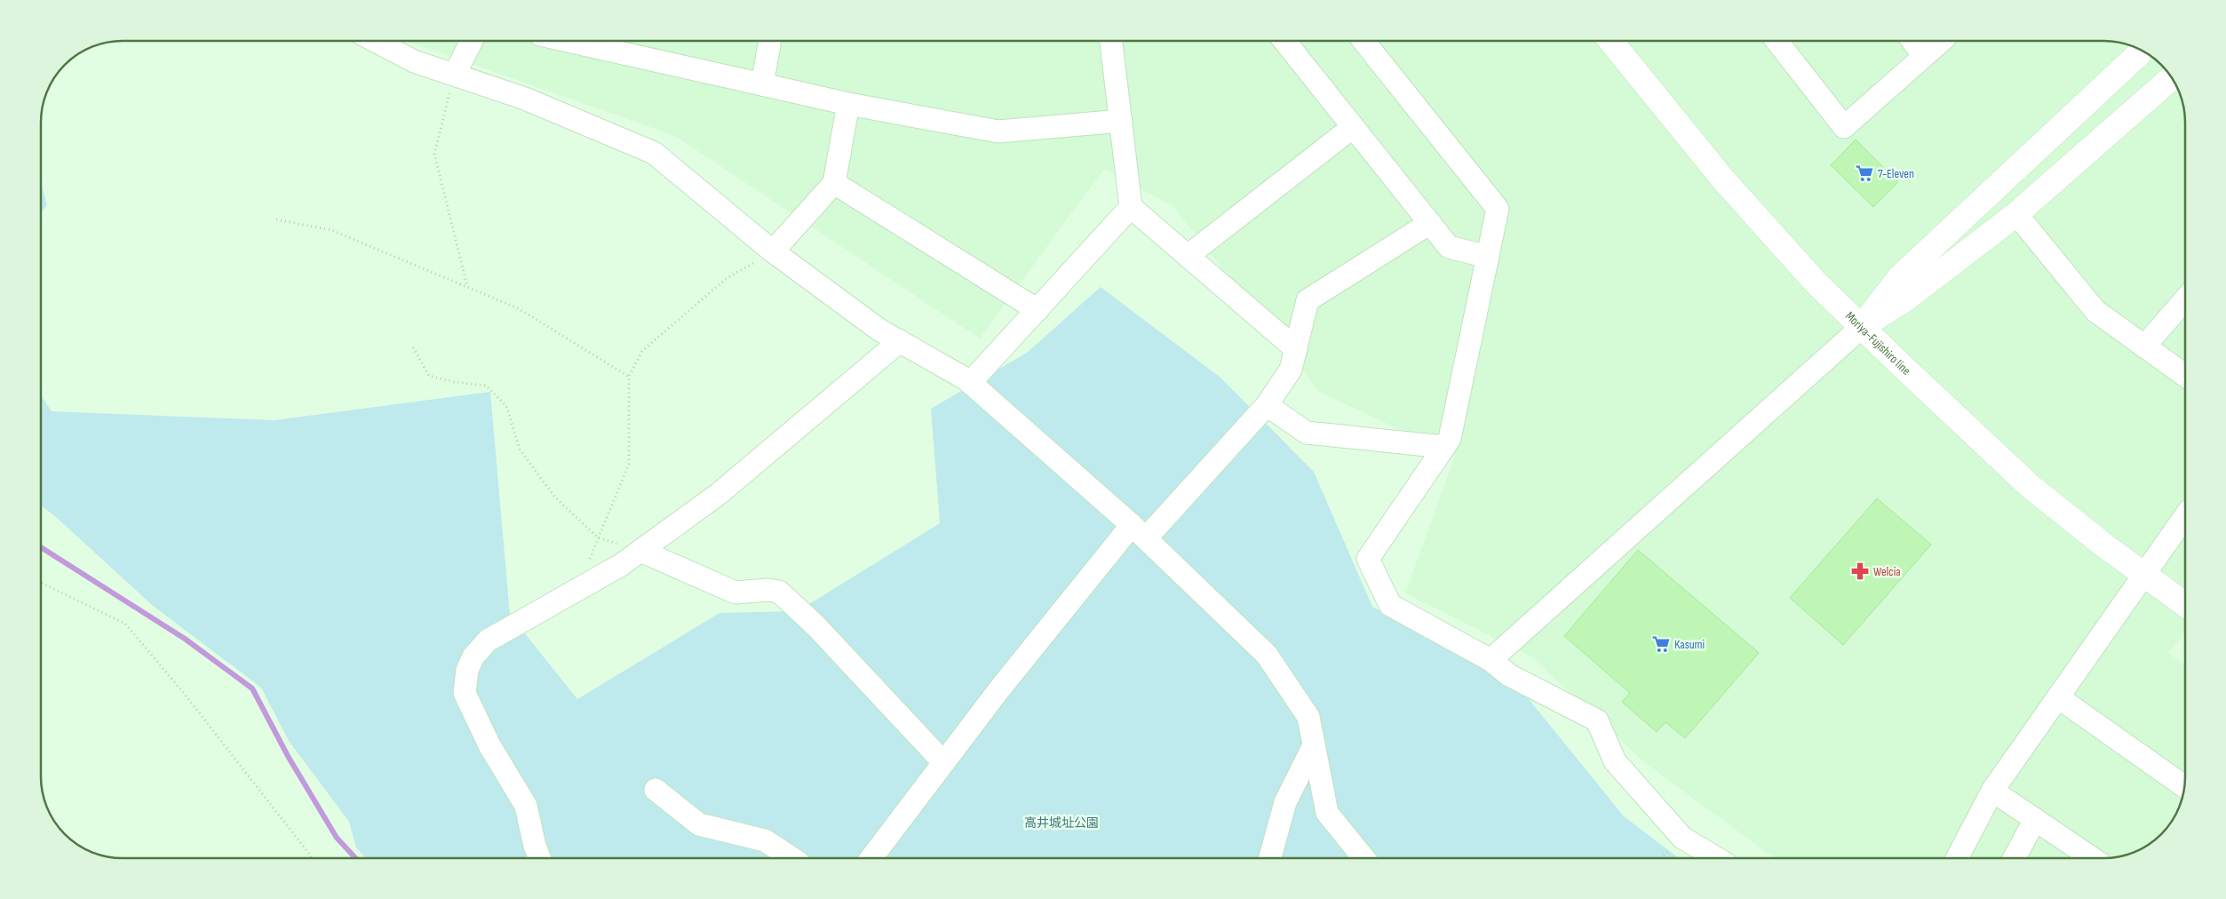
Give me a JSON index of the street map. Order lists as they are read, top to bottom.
{
  "streets": {
    "main road": ["Moriya-Fujishiro line"]
  },
  "parks": ["高井城址公園"],
  "places": {
    "supermarket": ["7-Eleven", "Kasumi"],
    "pharmacy": ["Welcia"]
  }
}
